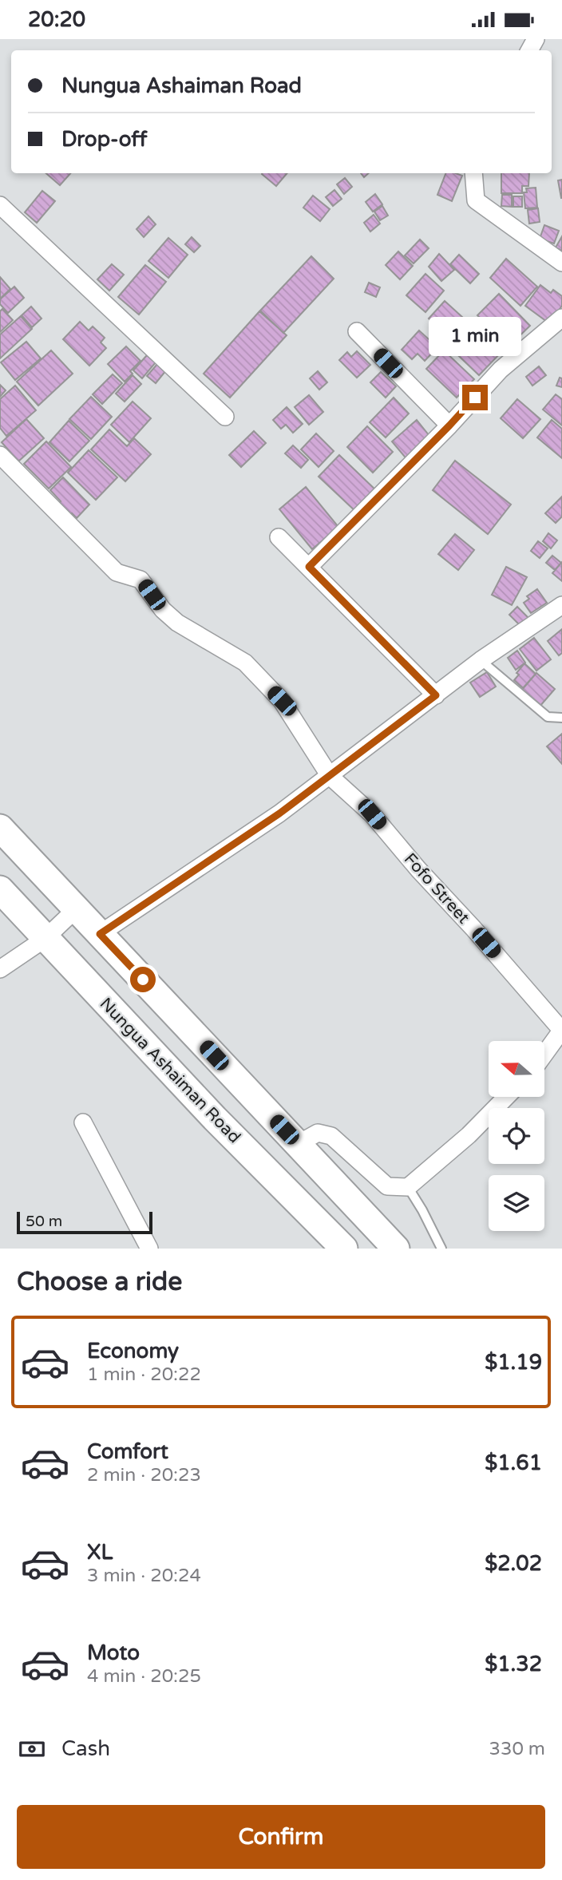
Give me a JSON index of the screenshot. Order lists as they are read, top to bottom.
{
  "streets": {
    "main road": ["Nungua Ashaiman Road"],
    "street": ["Fofo Street"]
  },
  "scale_bar": "50 m",
  "north": "left",
  "page": {
    "status": "20:20",
    "banner": ["Nungua Ashaiman Road", "Drop-off"],
    "bubble": "1 min",
    "scale": "50 m",
    "heading": "Choose a ride",
    "list": [
      {
        "name": "Economy",
        "note": "1 min · 20:22",
        "value": "$1.19"
      },
      {
        "name": "Comfort",
        "note": "2 min · 20:23",
        "value": "$1.61"
      },
      {
        "name": "XL",
        "note": "3 min · 20:24",
        "value": "$2.02"
      },
      {
        "name": "Moto",
        "note": "4 min · 20:25",
        "value": "$1.32"
      }
    ],
    "pay": ["Cash", "330 m"],
    "buttons": "Confirm"
  }
}
